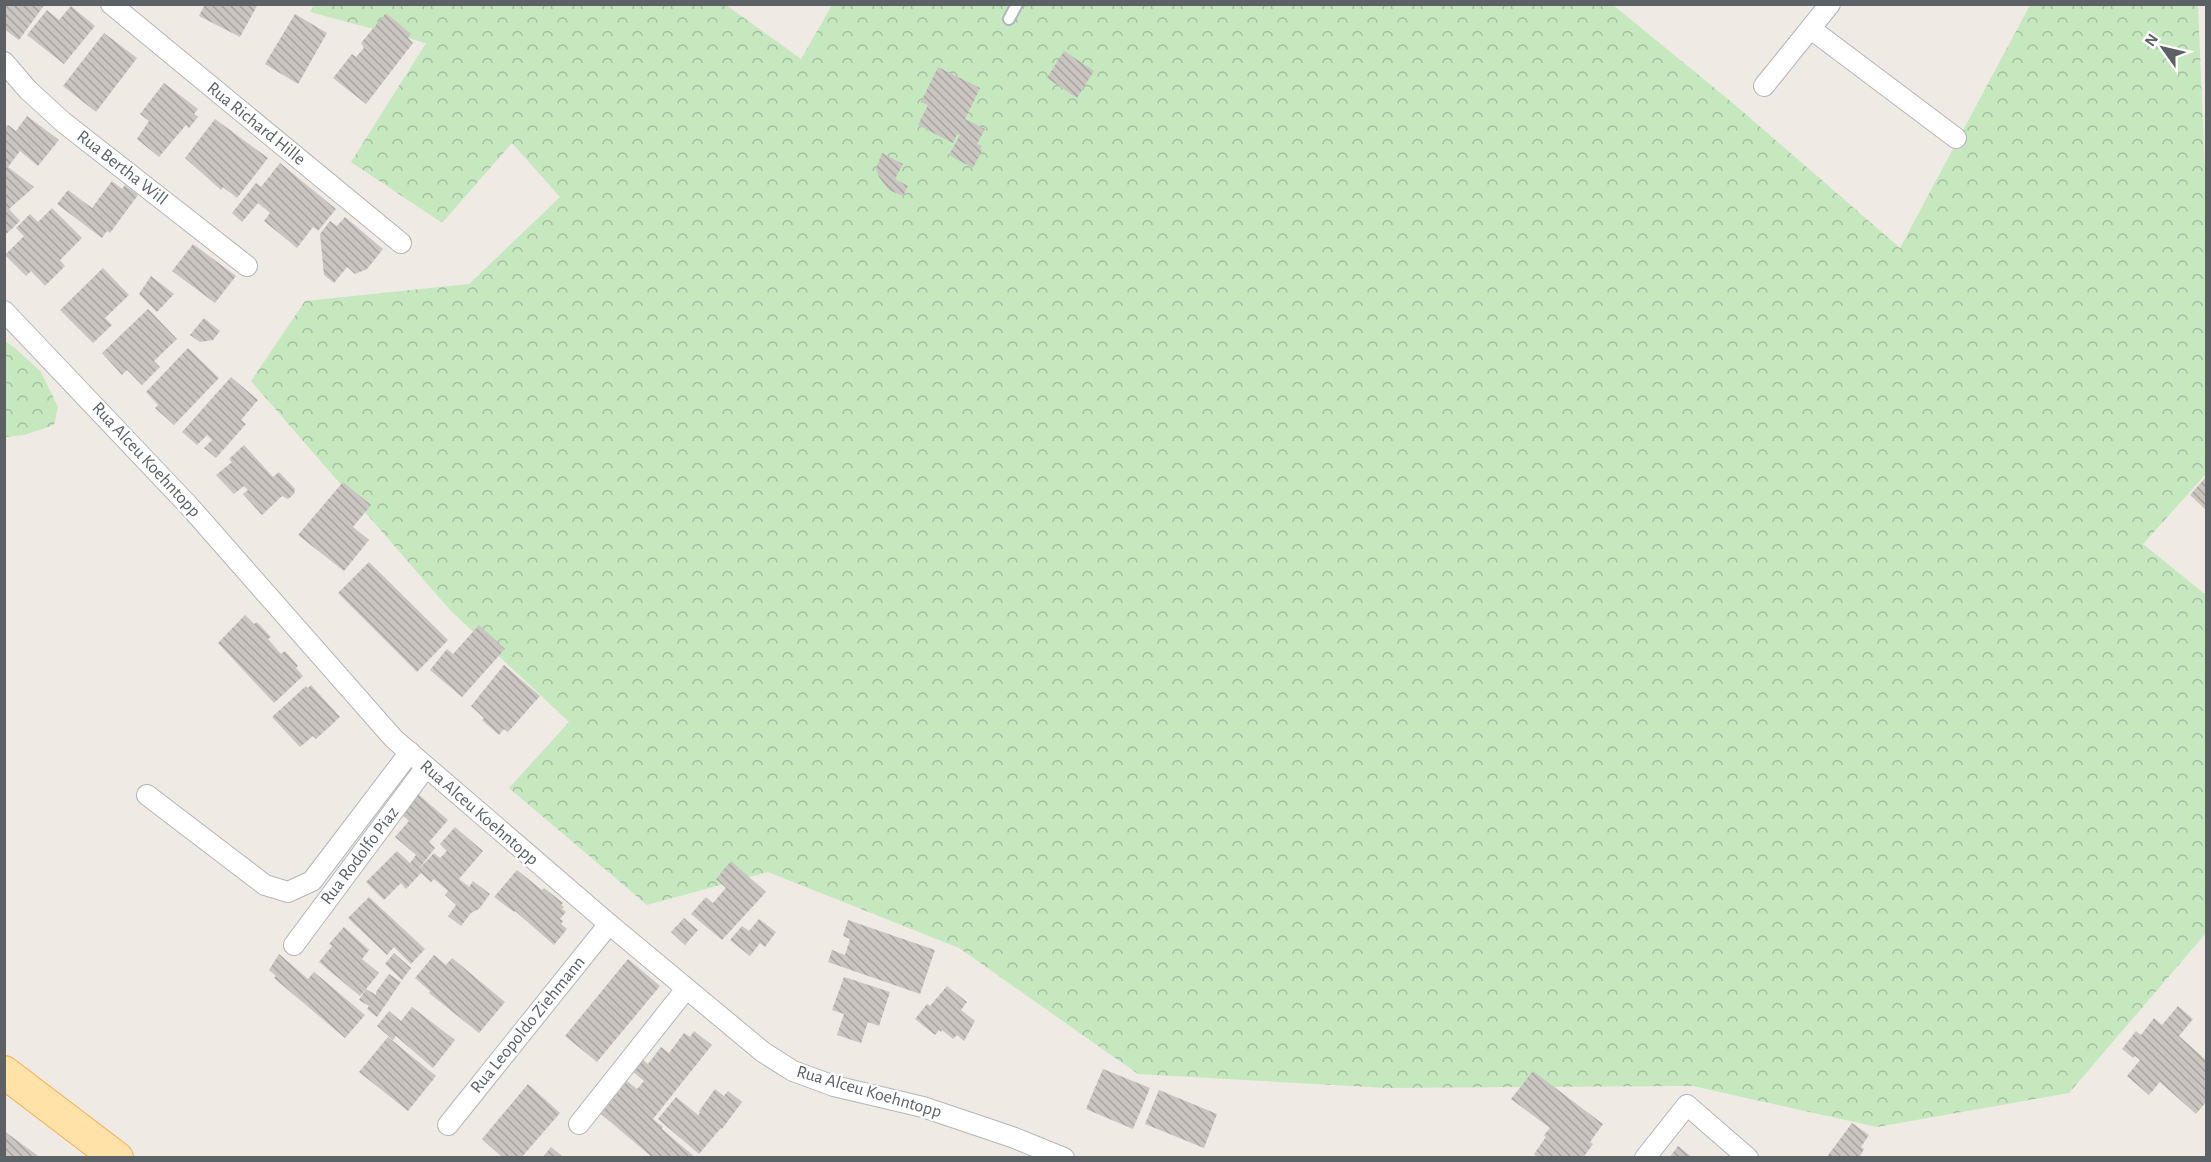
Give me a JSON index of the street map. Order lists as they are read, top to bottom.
{
  "streets": {
    "street": [
      "Rua Richard Hille",
      "Rua Bertha Will",
      "Rua Alceu Koehntopp",
      "Rua Rodolfo Piaz",
      "Rua Leopoldo Ziehmann"
    ]
  },
  "crossings": [
    ["Rua Alceu Koehntopp", "Rua Rodolfo Piaz"],
    ["Rua Alceu Koehntopp", "Rua Leopoldo Ziehmann"]
  ],
  "north": "top left"
}
